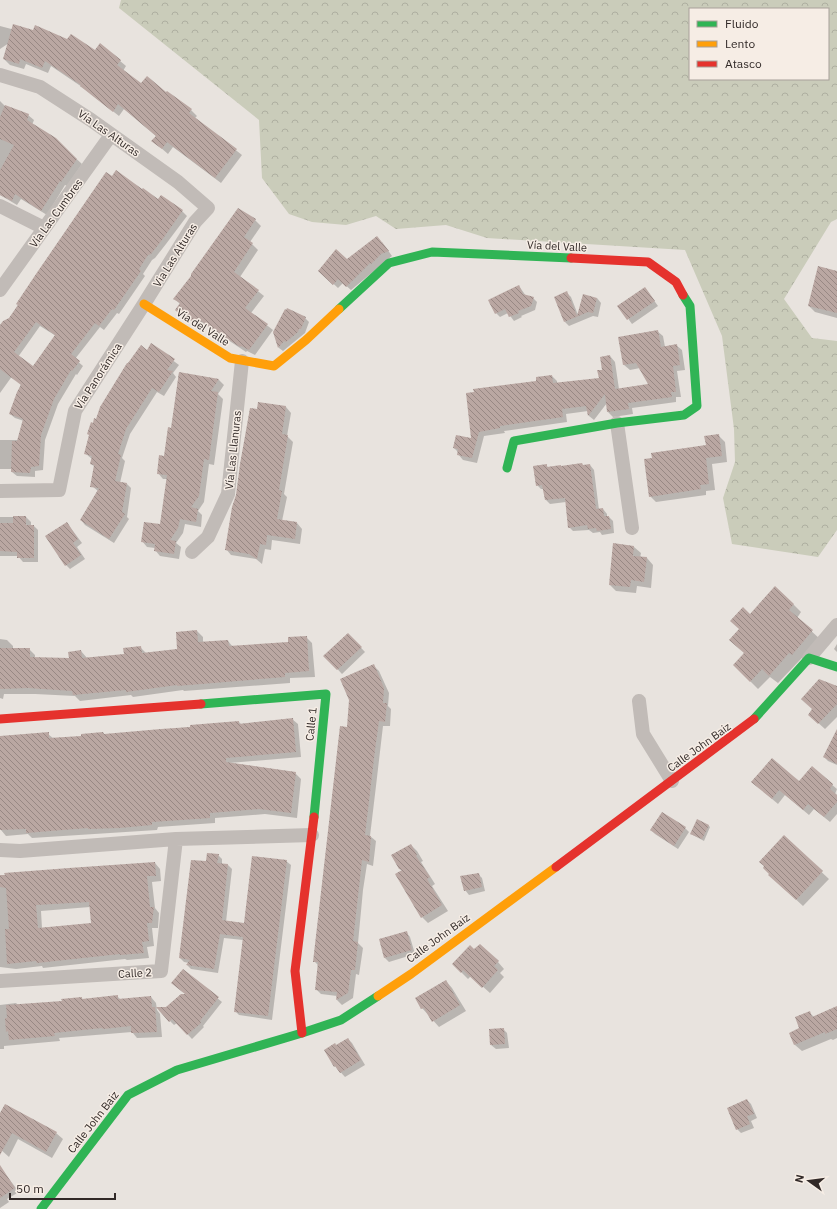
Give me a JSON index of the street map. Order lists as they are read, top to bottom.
{
  "streets": {
    "street": [
      "Vía Las Alturas",
      "Vía Las Cumbres",
      "Vía del Valle",
      "Via Las Alturas",
      "Vía Panorámica",
      "Vía Las Llanuras",
      "Calle 1",
      "Calle John Baiz",
      "Calle 2"
    ]
  },
  "crossings": [
    ["Vía Las Alturas", "Vía Las Cumbres"],
    ["Vía Las Alturas", "Via Las Alturas"],
    ["Vía del Valle", "Via Las Alturas"],
    ["Vía del Valle", "Vía Panorámica"],
    ["Vía del Valle", "Vía Las Llanuras"],
    ["Via Las Alturas", "Vía Panorámica"],
    ["Calle 1", "Calle John Baiz"]
  ],
  "legend": ["Fluido", "Lento", "Atasco"],
  "scale_bar": "50 m",
  "north": "left"
}
